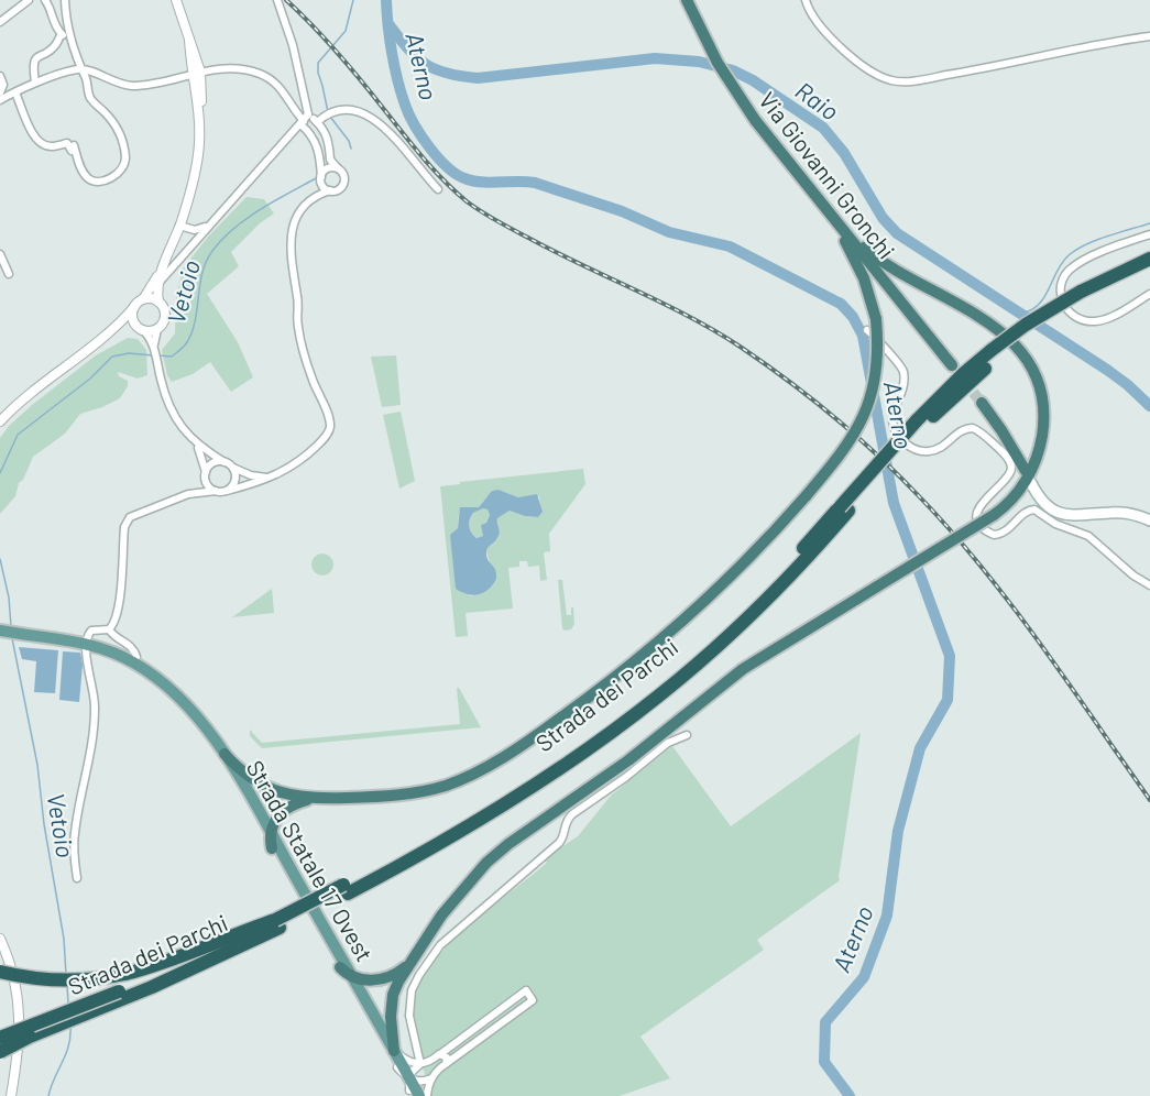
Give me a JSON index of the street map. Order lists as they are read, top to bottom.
{
  "streets": {
    "highway": ["Via Giovanni Gronchi", "Strada dei Parchi"],
    "main road": ["Strada Statale 17 Ovest"]
  },
  "water": ["Aterno", "Raio", "Vetoio"]
}
